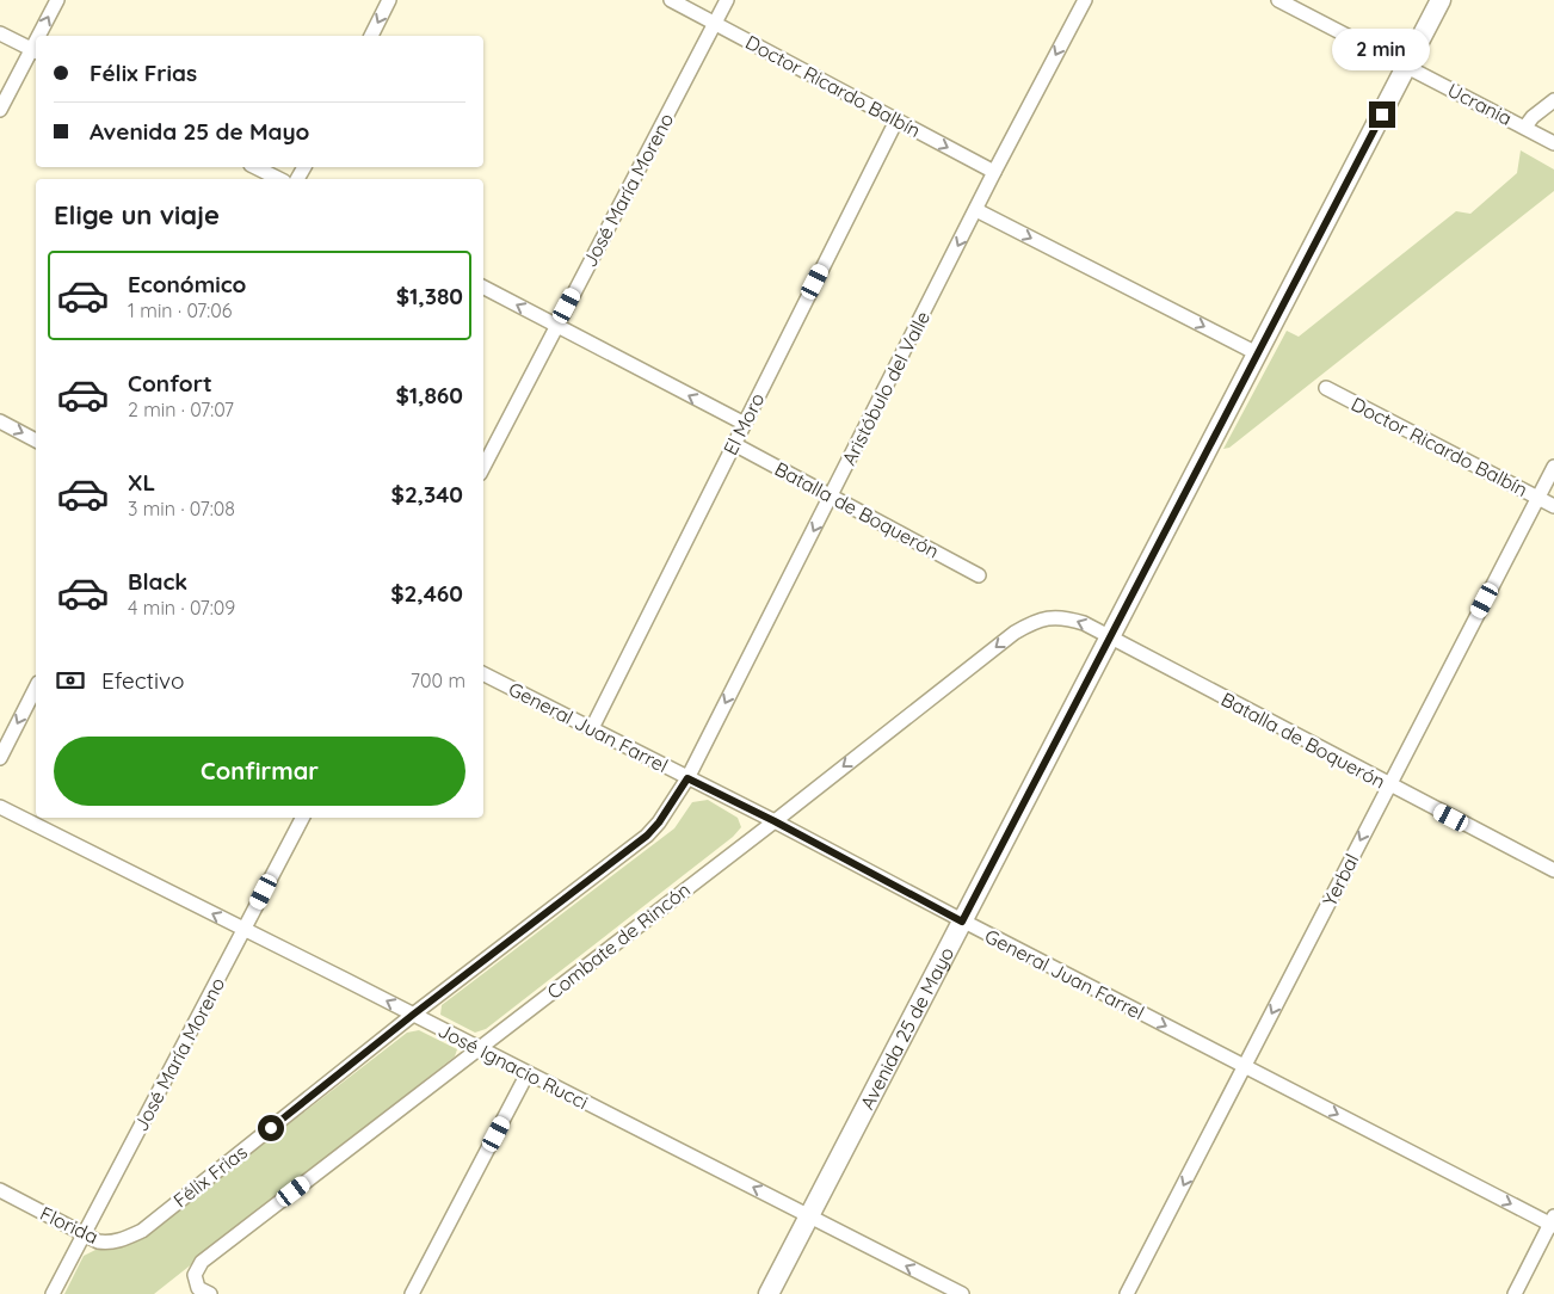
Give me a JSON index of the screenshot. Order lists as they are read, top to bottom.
{
  "streets": {
    "main road": ["Avenida 25 de Mayo"],
    "street": [
      "Doctor Ricardo Balbín",
      "Ucrania",
      "José María Moreno",
      "Aristóbulo del Valle",
      "El Moro",
      "Batalla de Boquerón",
      "General Juan Farrel",
      "Yerbal",
      "Combate de Rincón",
      "José Ignacio Rucci",
      "Félix Frias",
      "Florida"
    ]
  },
  "crossings": [
    ["Doctor Ricardo Balbín", "José María Moreno"],
    ["Doctor Ricardo Balbín", "Aristóbulo del Valle"],
    ["Doctor Ricardo Balbín", "El Moro"],
    ["Doctor Ricardo Balbín", "Yerbal"],
    ["Ucrania", "Avenida 25 de Mayo"],
    ["José María Moreno", "José Ignacio Rucci"],
    ["José María Moreno", "Florida"],
    ["Aristóbulo del Valle", "Batalla de Boquerón"],
    ["Aristóbulo del Valle", "General Juan Farrel"],
    ["Aristóbulo del Valle", "Félix Frias"],
    ["El Moro", "Batalla de Boquerón"],
    ["El Moro", "General Juan Farrel"],
    ["Batalla de Boquerón", "Yerbal"],
    ["Batalla de Boquerón", "Combate de Rincón"],
    ["Batalla de Boquerón", "Avenida 25 de Mayo"],
    ["General Juan Farrel", "Yerbal"],
    ["General Juan Farrel", "Combate de Rincón"],
    ["General Juan Farrel", "Avenida 25 de Mayo"],
    ["General Juan Farrel", "Félix Frias"],
    ["Combate de Rincón", "José Ignacio Rucci"],
    ["Avenida 25 de Mayo", "José Ignacio Rucci"],
    ["José Ignacio Rucci", "Félix Frias"],
    ["Félix Frias", "Florida"]
  ],
  "one_way": [
    "Aristóbulo del Valle",
    "General Juan Farrel",
    "Yerbal",
    "José Ignacio Rucci"
  ],
  "page": {
    "bubble": "2 min",
    "banner": ["Félix Frias", "Avenida 25 de Mayo"],
    "heading": "Elige un viaje",
    "list": [
      {
        "name": "Económico",
        "note": "1 min · 07:06",
        "value": "$1,380"
      },
      {
        "name": "Confort",
        "note": "2 min · 07:07",
        "value": "$1,860"
      },
      {
        "name": "XL",
        "note": "3 min · 07:08",
        "value": "$2,340"
      },
      {
        "name": "Black",
        "note": "4 min · 07:09",
        "value": "$2,460"
      }
    ],
    "pay": ["Efectivo", "700 m"],
    "buttons": "Confirmar"
  }
}
